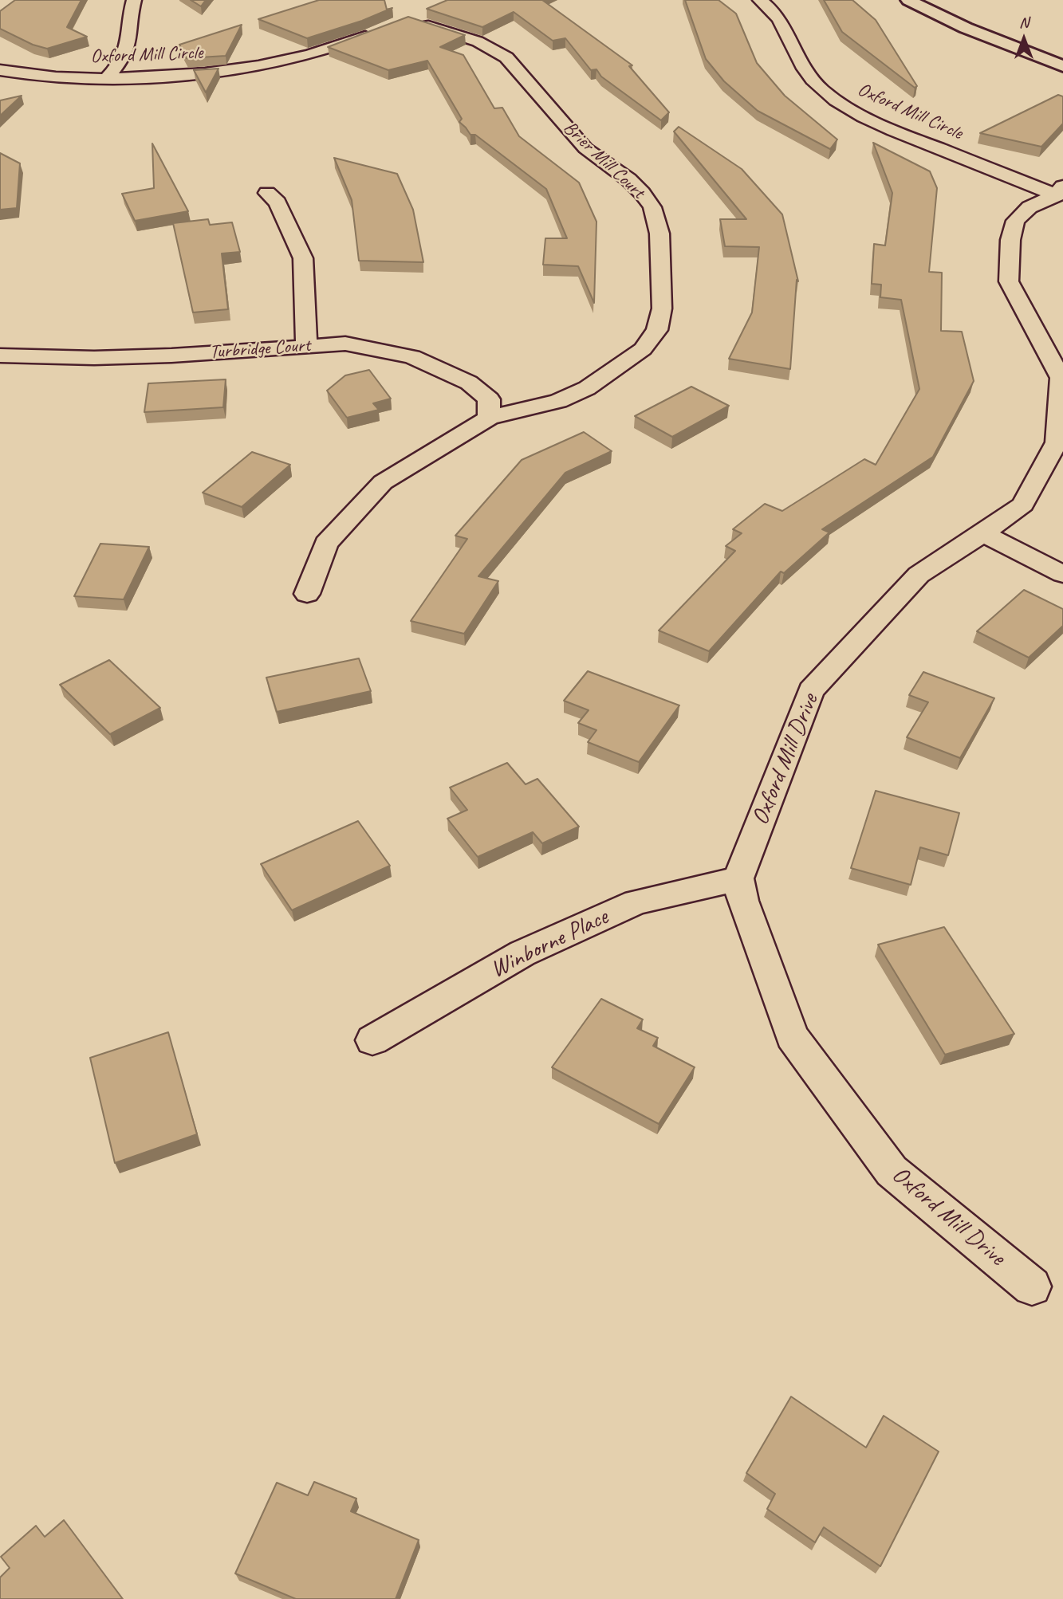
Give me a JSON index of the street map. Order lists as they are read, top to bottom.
{
  "streets": {
    "street": [
      "Oxford Mill Circle",
      "Brier Mill Court",
      "Turbridge Court",
      "Oxford Mill Drive",
      "Winborne Place"
    ]
  },
  "crossings": [
    ["Oxford Mill Circle", "Oxford Mill Drive"],
    ["Brier Mill Court", "Turbridge Court"],
    ["Oxford Mill Drive", "Winborne Place"]
  ],
  "north": "top"
}
